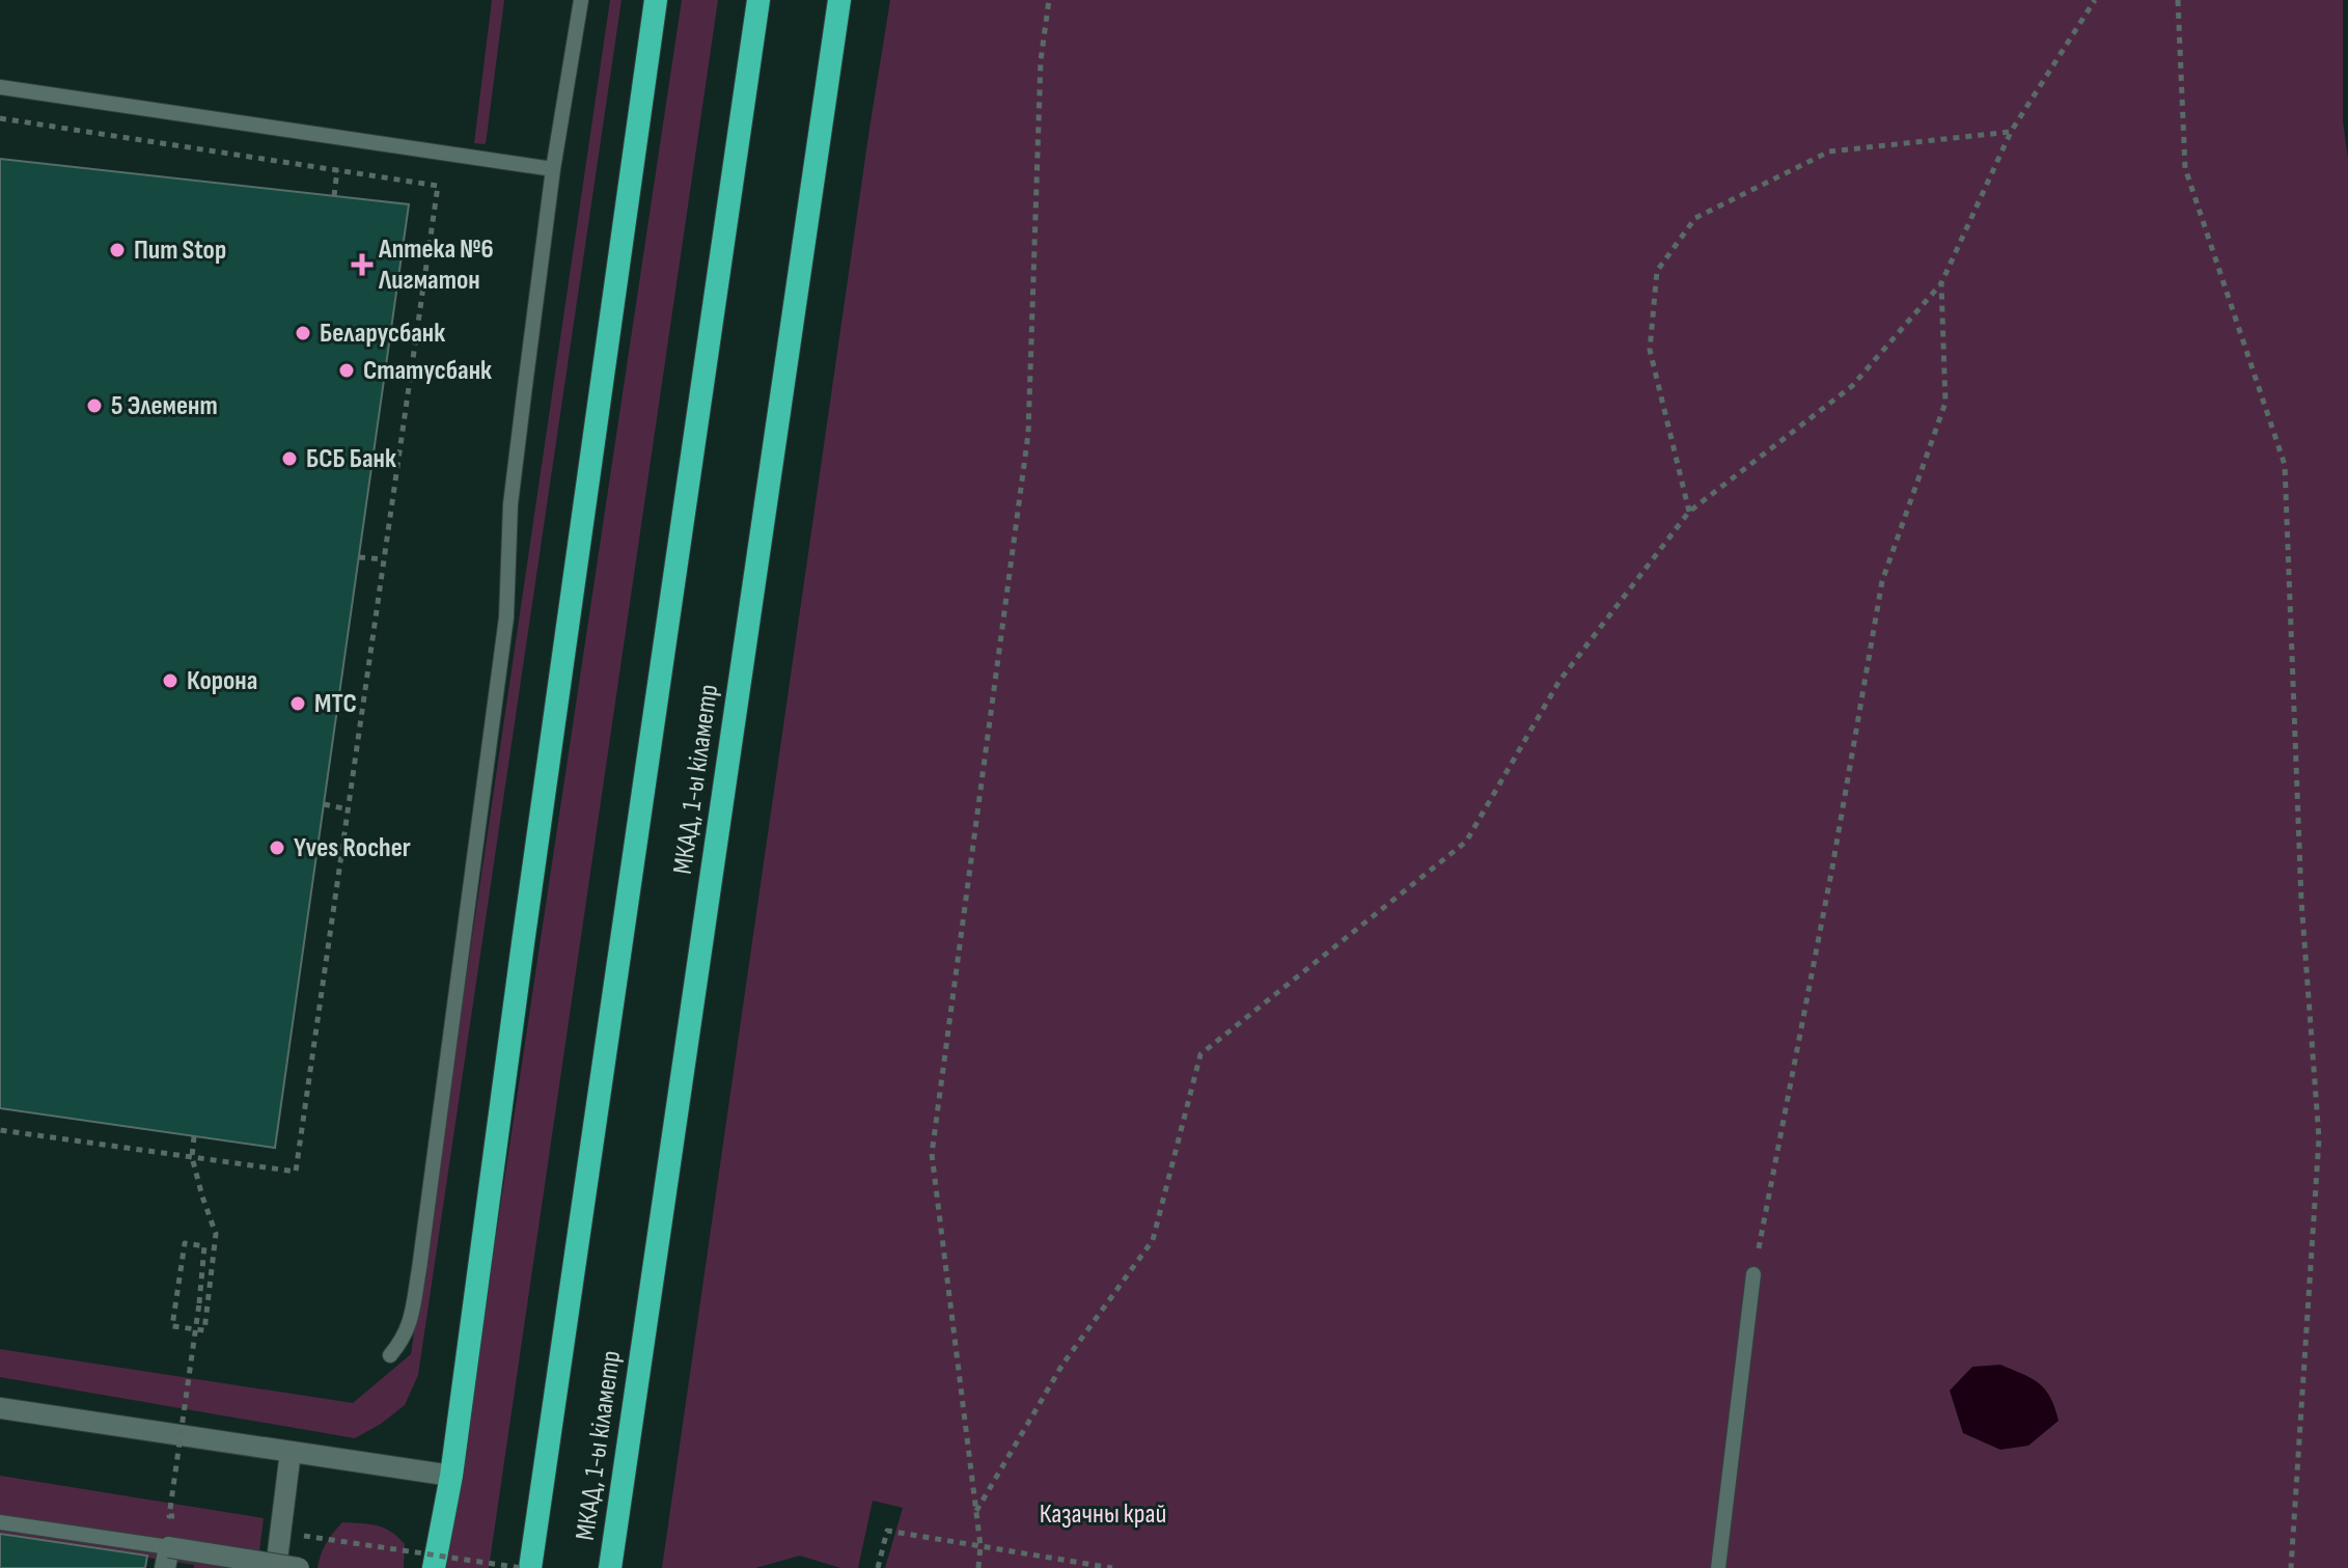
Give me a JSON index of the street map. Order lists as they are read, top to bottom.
{
  "streets": {
    "highway": ["МКАД, 1-ы кіламетр"]
  },
  "parks": ["Казачны край"],
  "places": {
    "other": [
      "Пит Stop",
      "Беларусбанк",
      "Статусбанк",
      "5 Элемент",
      "БСБ Банк",
      "Корона",
      "МТС",
      "Yves Rocher"
    ],
    "health": ["Аптека №6 Лигматон"]
  }
}
